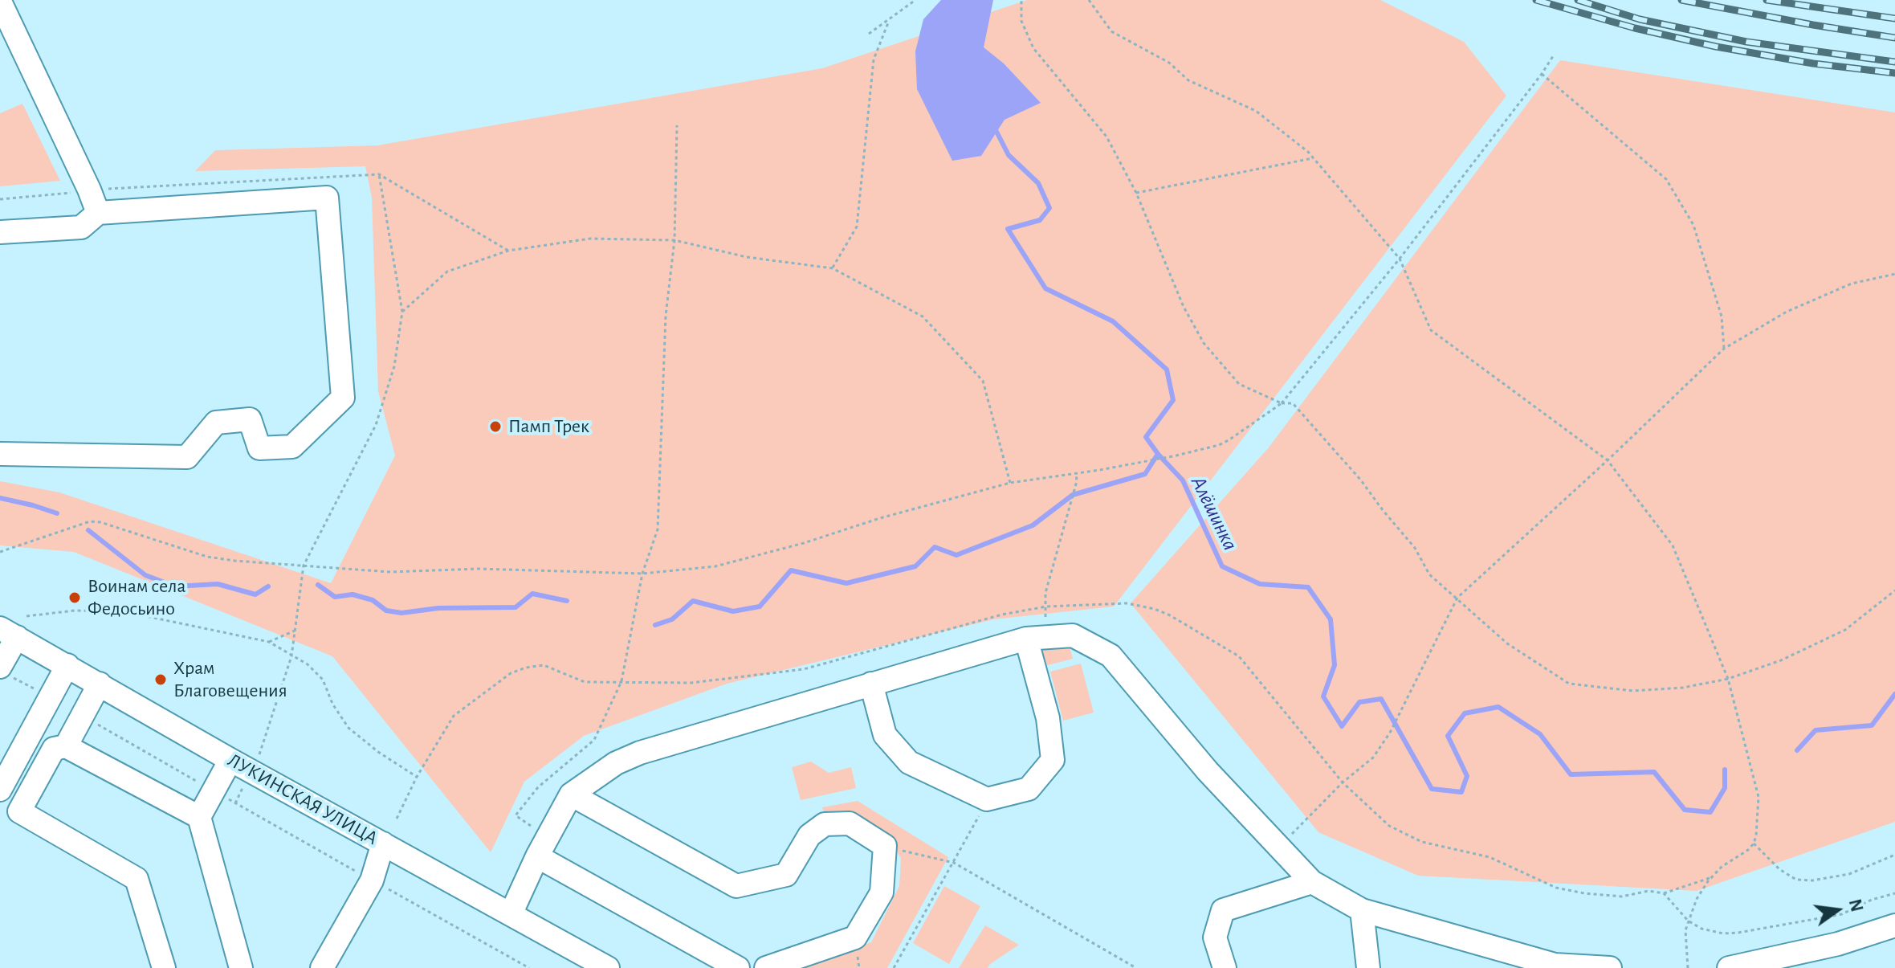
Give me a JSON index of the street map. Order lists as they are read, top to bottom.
{
  "streets": {
    "street": ["ЛУКИНСКАЯ УЛИЦА"]
  },
  "water": ["Алёшинка"],
  "places": ["Памп Трек", "Воинам села Федосьино", "Храм Благовещения"],
  "north": "right"
}
